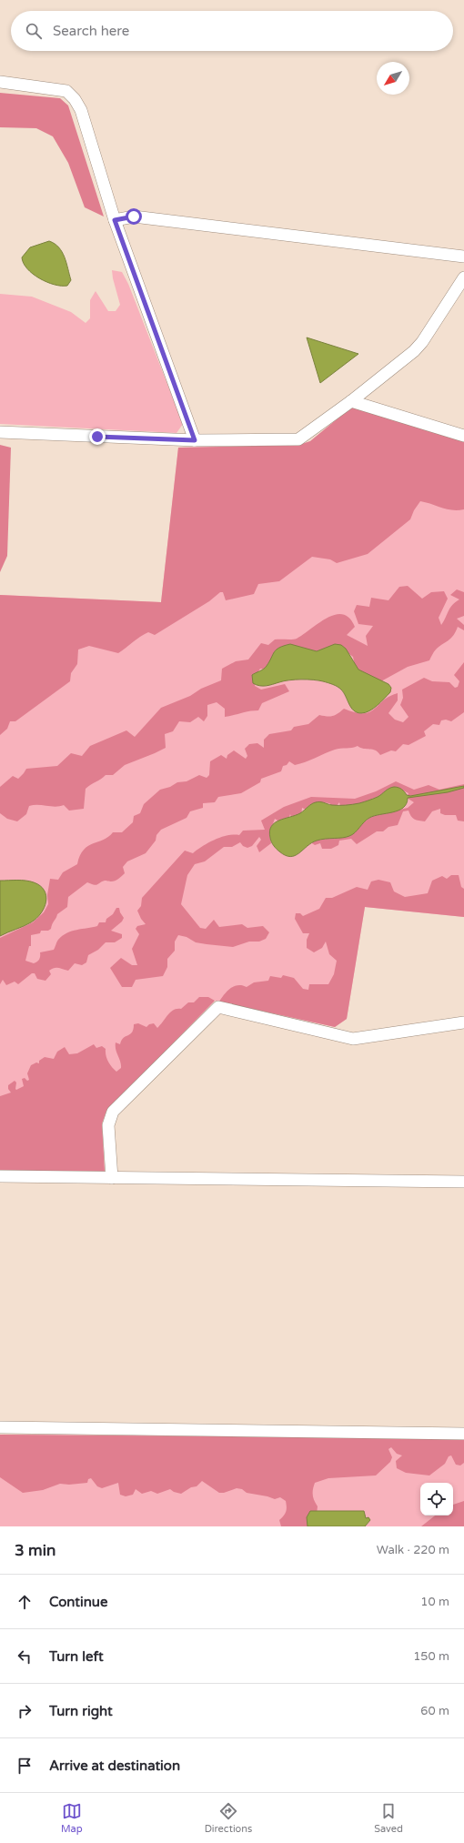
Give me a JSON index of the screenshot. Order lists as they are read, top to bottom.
{
  "north": "bottom left",
  "page": {
    "search": "Search here",
    "heading": ["3 min", "Walk · 220 m"],
    "list": [
      ["Continue", "10 m"],
      ["Turn left", "150 m"],
      ["Turn right", "60 m"],
      "Arrive at destination"
    ],
    "nav": ["Map", "Directions", "Saved"]
  }
}
